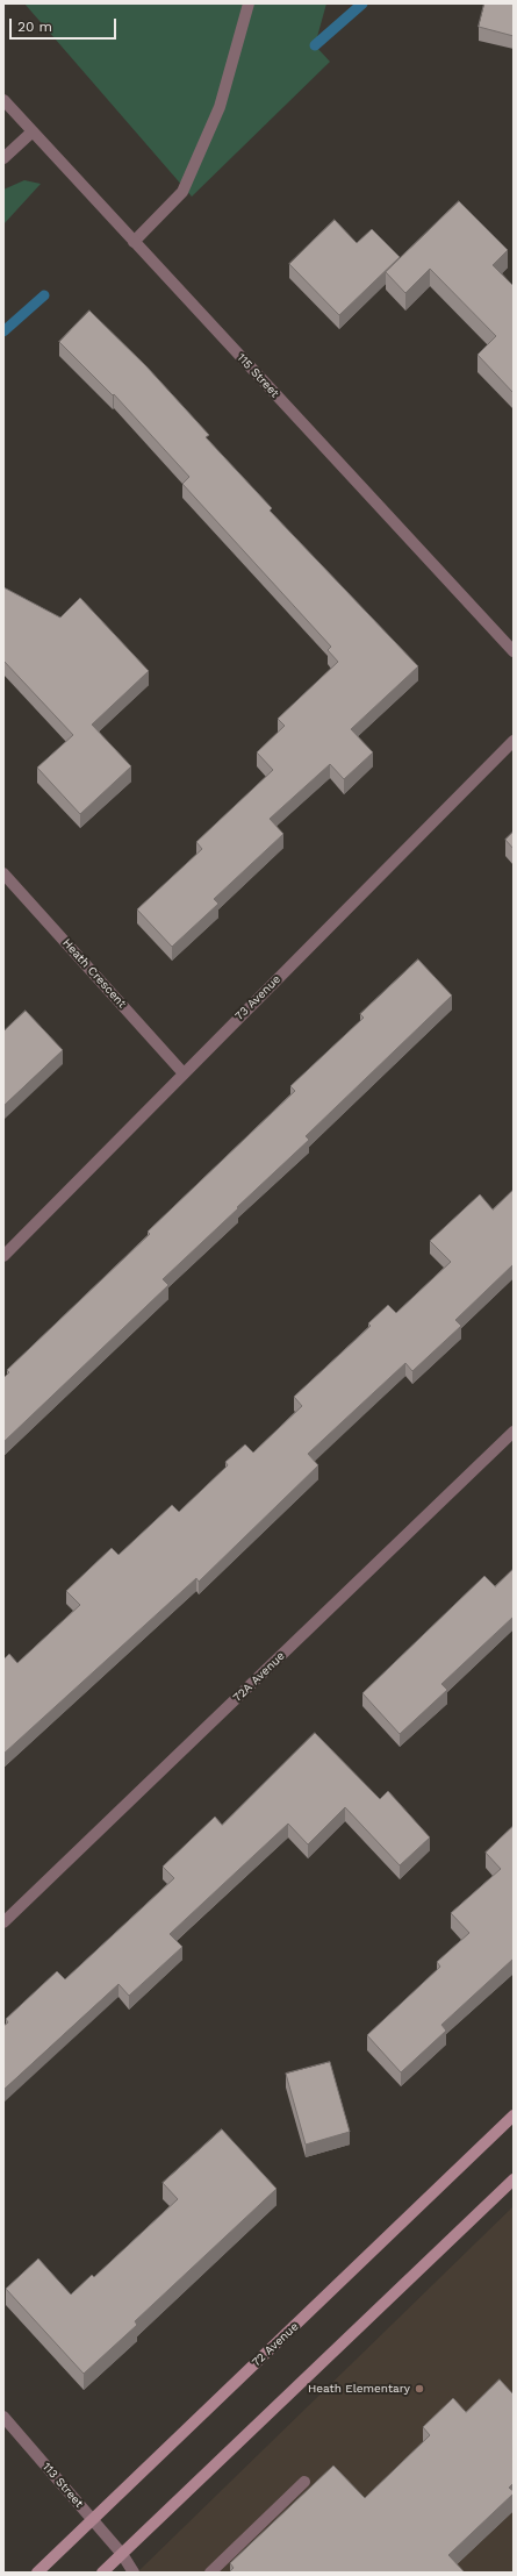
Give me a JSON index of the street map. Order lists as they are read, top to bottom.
{
  "streets": {
    "main road": ["72 Avenue"],
    "street": [
      "115 Street",
      "Heath Crescent",
      "73 Avenue",
      "72A Avenue",
      "113 Street"
    ]
  },
  "crossings": [
    ["Heath Crescent", "73 Avenue"],
    ["72 Avenue", "113 Street"]
  ],
  "places": ["Heath Elementary"],
  "scale_bar": "20 m"
}
